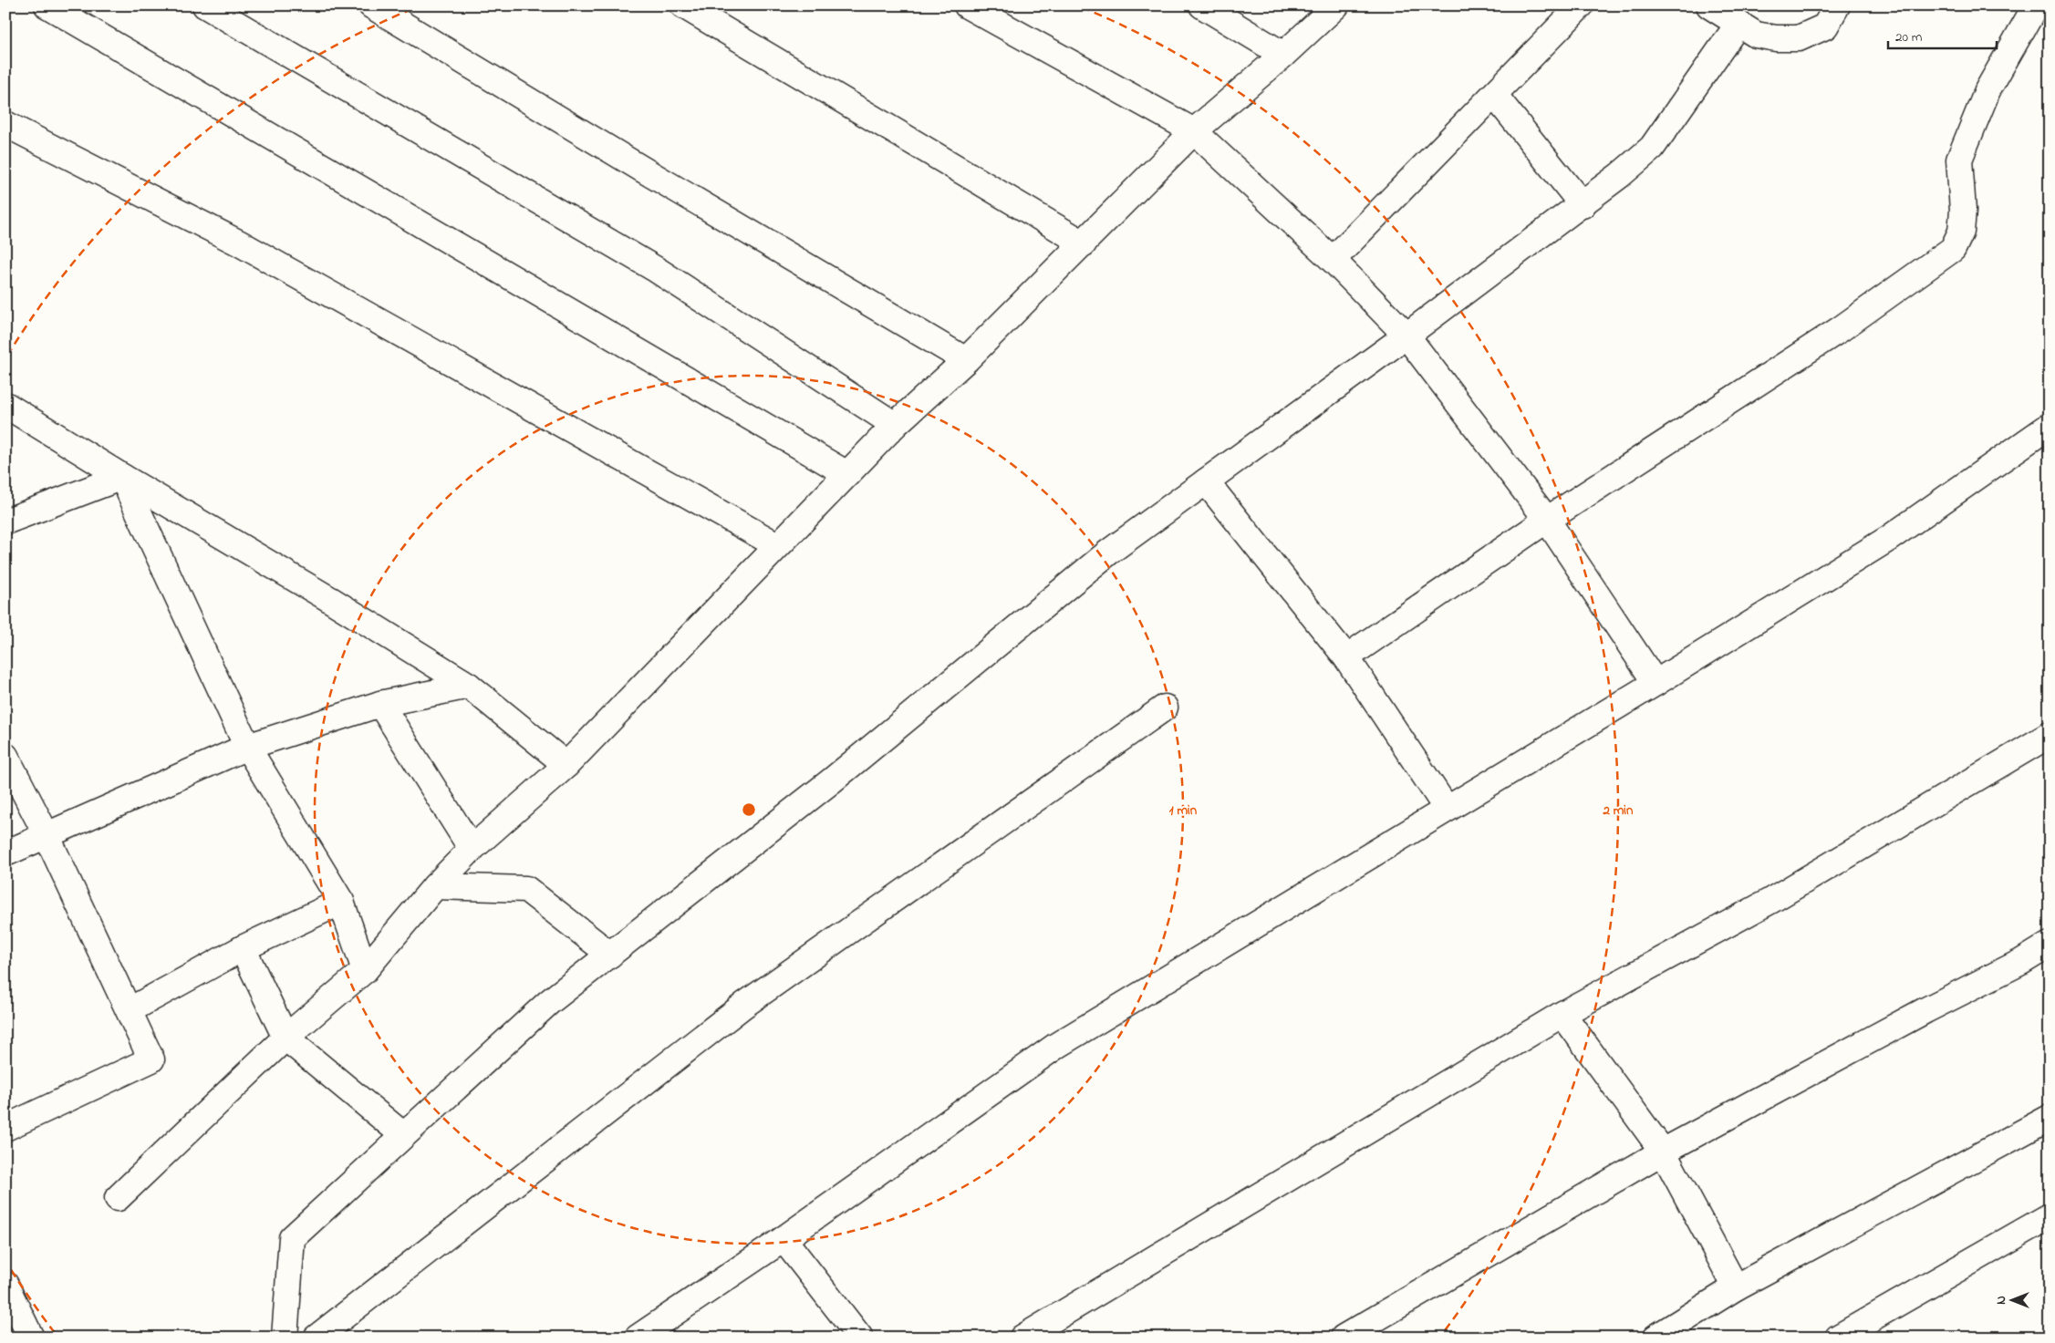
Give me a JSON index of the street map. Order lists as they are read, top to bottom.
{
  "scale_bar": "20 m",
  "north": "left",
  "rings": ["1 min", "2 min"]
}
